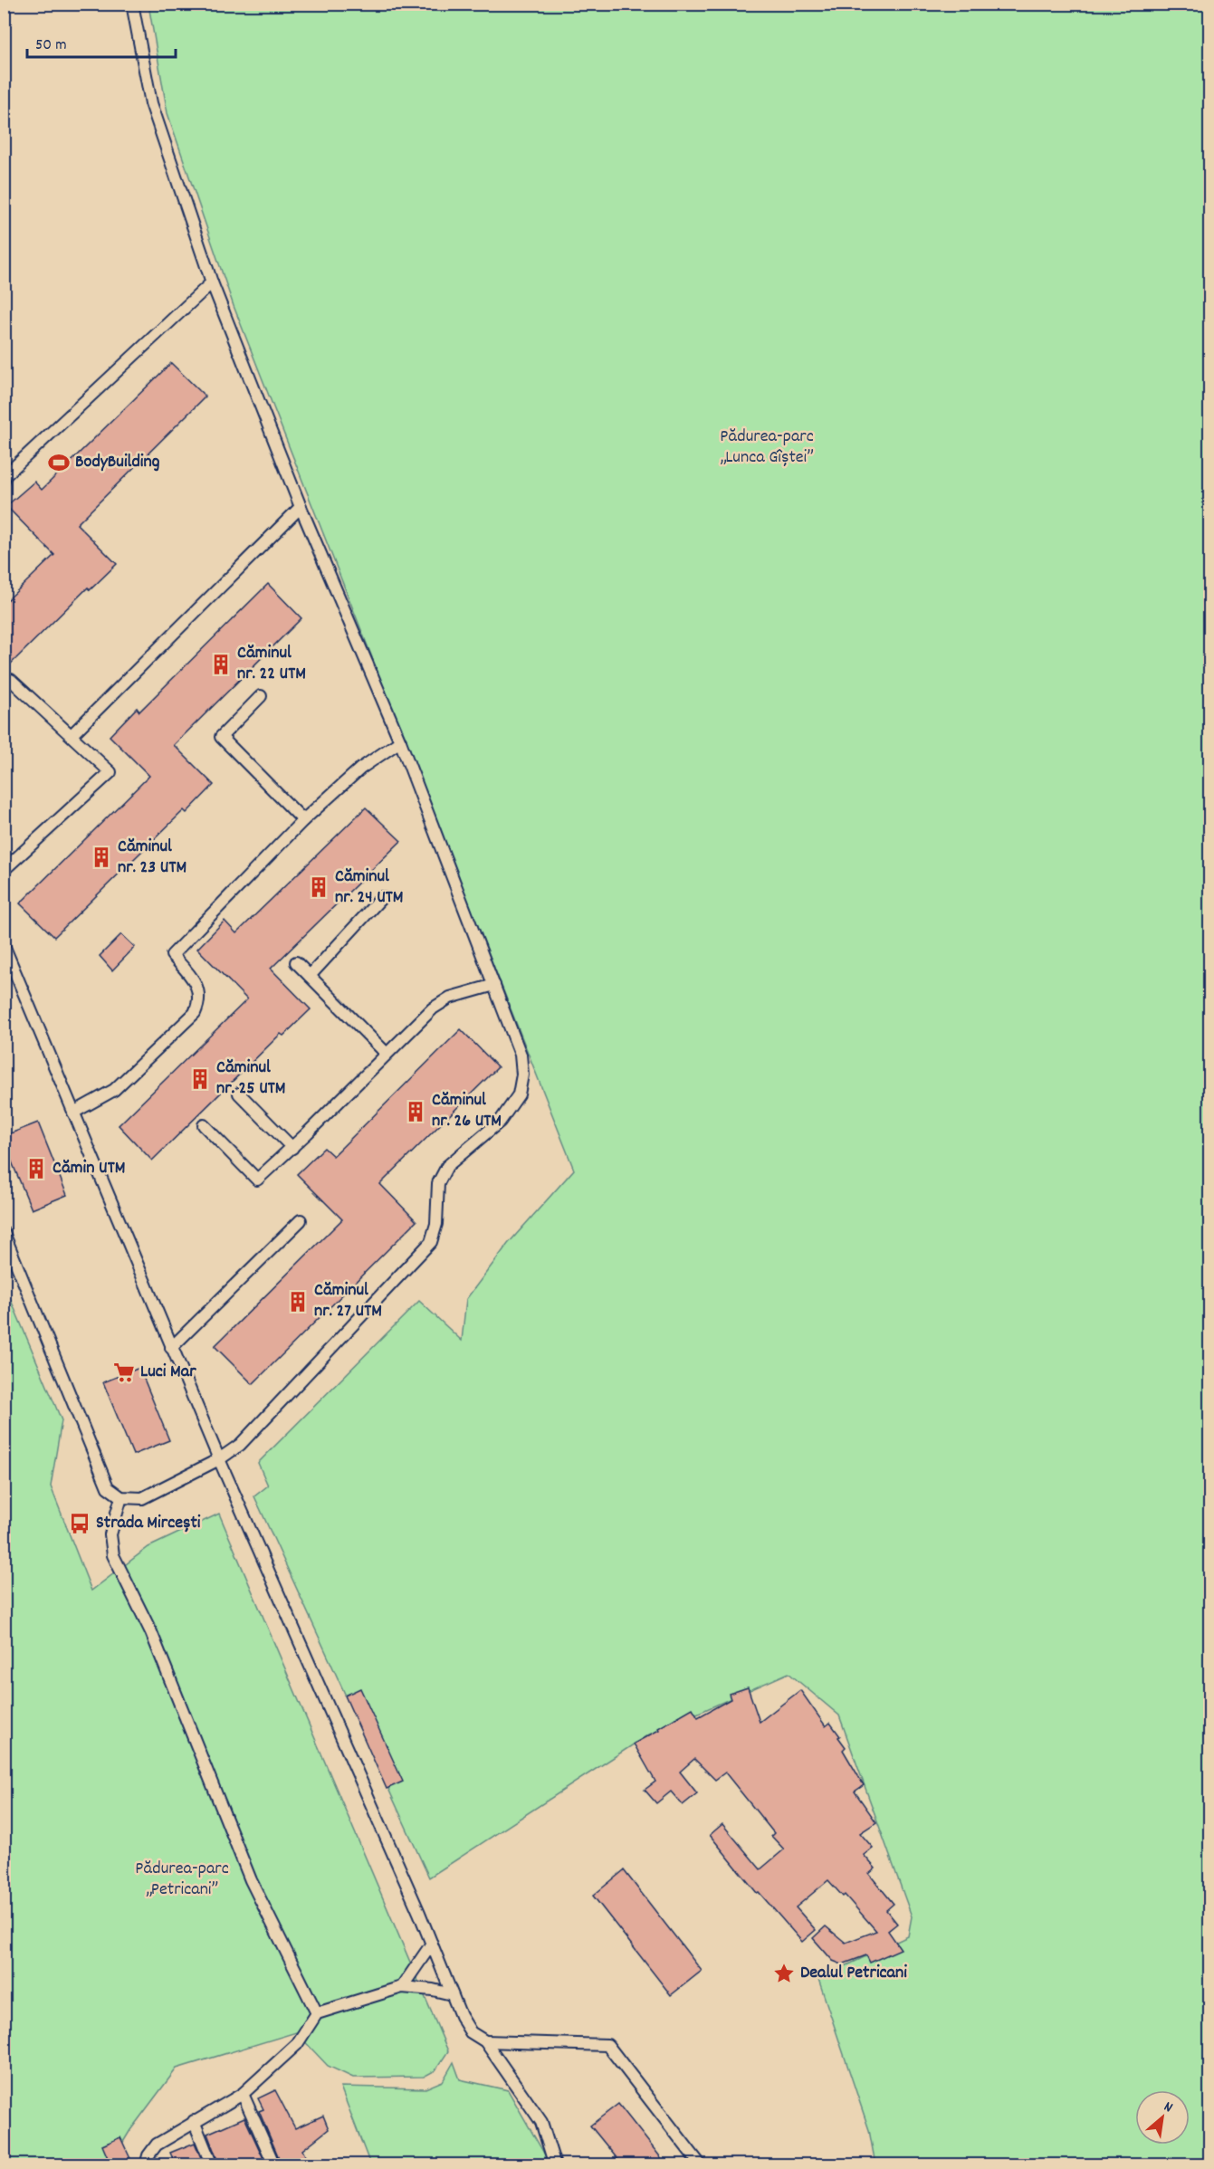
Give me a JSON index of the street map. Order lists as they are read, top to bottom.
{
  "parks": ["Pădurea-parc „Lunca Gîștei”", "Pădurea-parc „Petricani”"],
  "places": {
    "sports": ["BodyBuilding"],
    "building": [
      "Căminul nr. 22 UTM",
      "Căminul nr. 23 UTM",
      "Căminul nr. 24 UTM",
      "Căminul nr. 25 UTM",
      "Căminul nr. 26 UTM",
      "Cămin UTM",
      "Căminul nr. 27 UTM"
    ],
    "supermarket": ["Luci Mar"],
    "bus stop": ["Strada Mircești"],
    "place": ["Dealul Petricani"]
  },
  "scale_bar": "50 m",
  "north": "top right"
}
